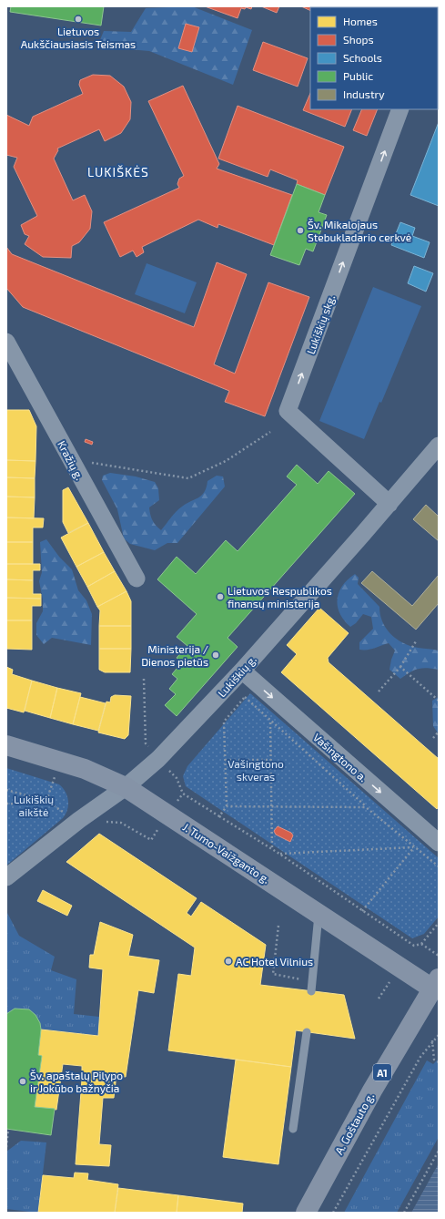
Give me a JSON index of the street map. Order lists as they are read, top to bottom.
{
  "streets": {
    "main road": ["J. Tumo-Vaižganto g.", "A1", "A. Goštauto g."],
    "street": [
      "Lukiškių skg.",
      "Kražių g.",
      "Lukiškių g.",
      "Vašingtono a."
    ]
  },
  "crossings": [
    ["Lukiškių skg.", "Lukiškių g."],
    ["Lukiškių g.", "Vašingtono a."],
    ["Lukiškių g.", "J. Tumo-Vaižganto g."],
    ["J. Tumo-Vaižganto g.", "A. Goštauto g."]
  ],
  "one_way": ["Lukiškių skg.", "Vašingtono a."],
  "districts": ["LUKIŠKĖS"],
  "parks": ["Vašingtono skveras", "Lukiškių aikštė"],
  "places": [
    "Lietuvos Aukščiausiasis Teismas",
    "Šv. Mikalojaus Stebukladario cerkvė",
    "Lietuvos Respublikos finansų ministerija",
    "Ministerija / Dienos pietūs",
    "AC Hotel Vilnius",
    "Šv. apaštalų Pilypo ir Jokūbo bažnyčia"
  ],
  "legend": [
    "Homes",
    "Shops",
    "Schools",
    "Public",
    "Industry"
  ]
}
